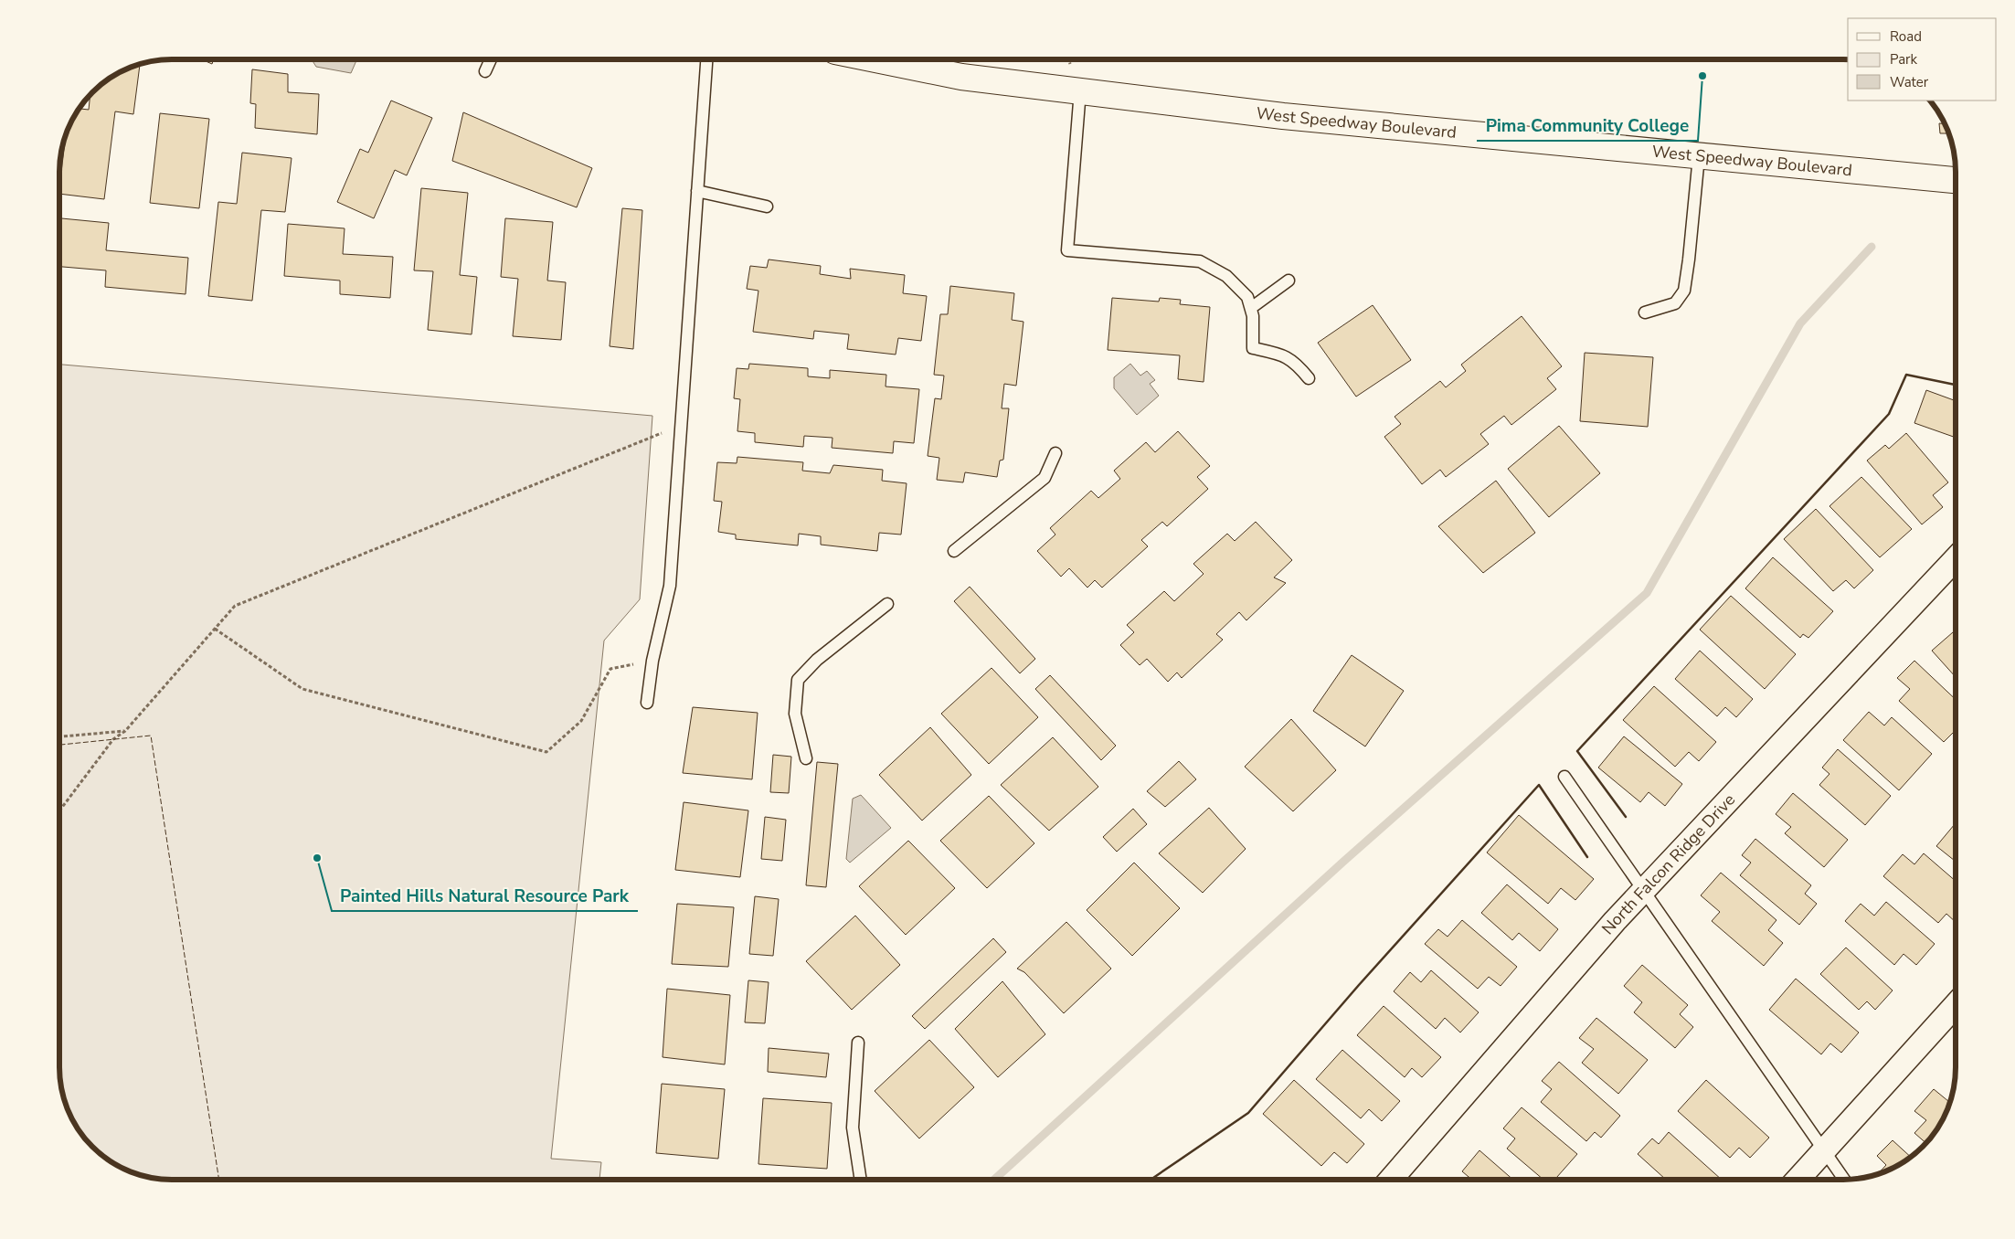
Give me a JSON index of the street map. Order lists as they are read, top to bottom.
{
  "streets": {
    "main road": ["West Speedway Boulevard"],
    "street": ["North Falcon Ridge Drive"]
  },
  "places": ["Pima Community College", "Painted Hills Natural Resource Park"],
  "legend": ["Road", "Park", "Water"]
}
